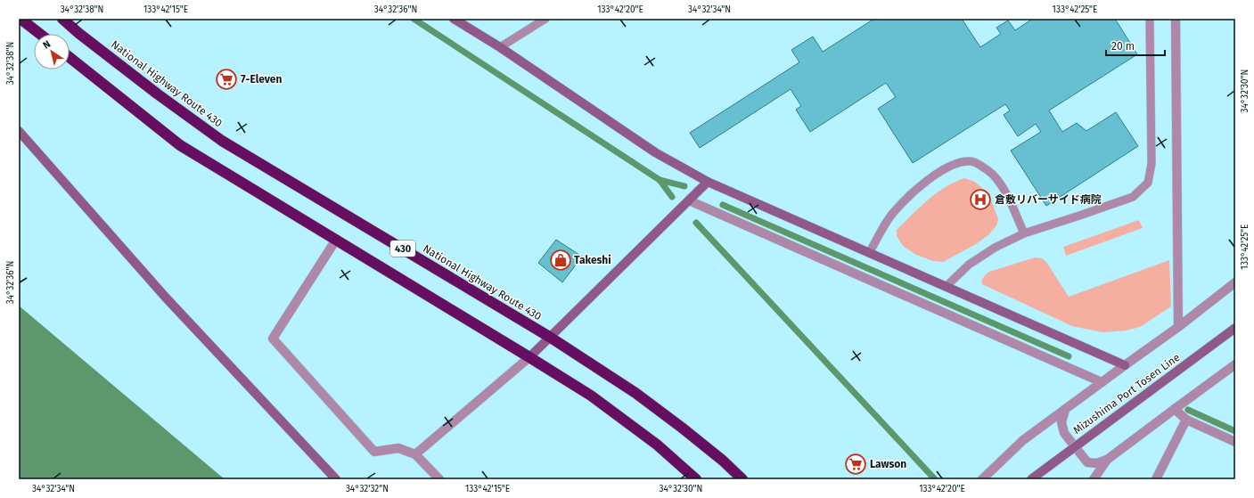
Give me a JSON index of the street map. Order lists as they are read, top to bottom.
{
  "streets": {
    "highway": ["National Highway Route 430", "430"],
    "street": ["Mizushima Port Tosen Line"]
  },
  "places": {
    "supermarket": ["7-Eleven", "Lawson"],
    "hospital": ["倉敷リバーサイド病院"],
    "shop": ["Takeshi"]
  },
  "scale_bar": "20 m",
  "north": "top left",
  "coordinates": [
    "34°32'38\"N",
    "133°42'15\"E",
    "34°32'36\"N",
    "133°42'20\"E",
    "34°32'34\"N",
    "133°42'25\"E",
    "34°32'30\"N",
    "34°32'32\"N"
  ]
}
